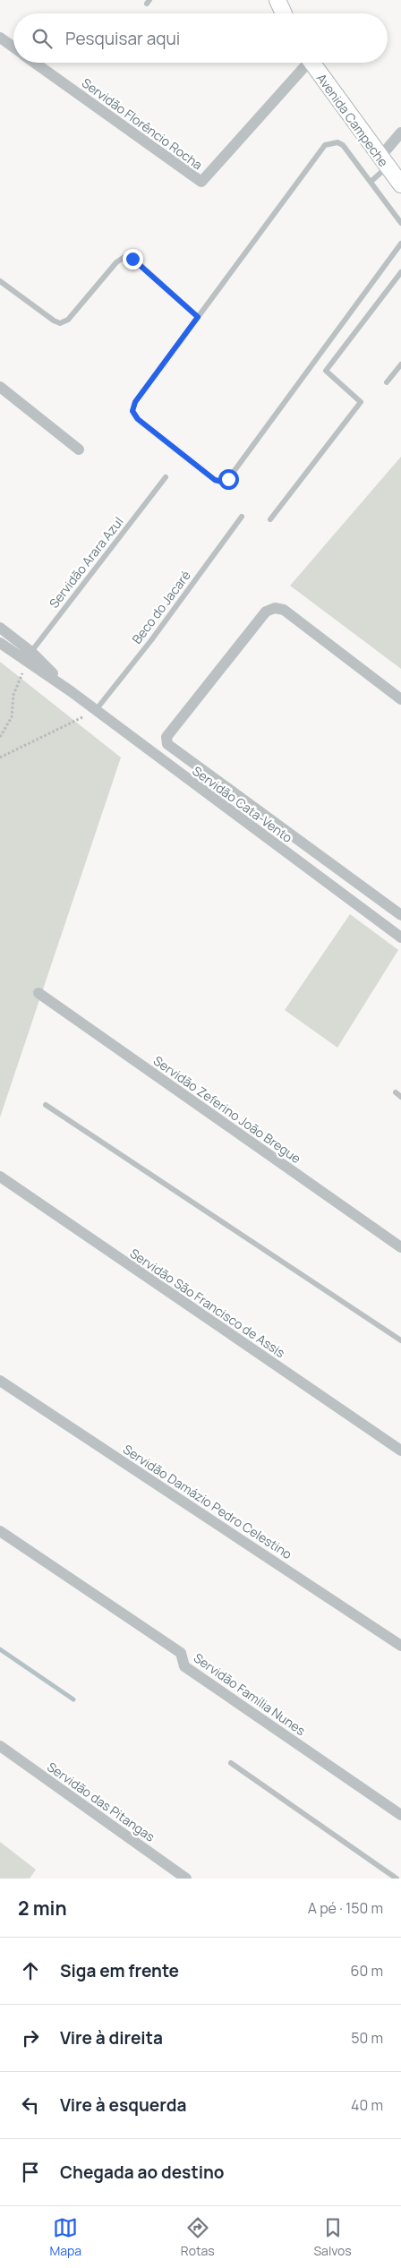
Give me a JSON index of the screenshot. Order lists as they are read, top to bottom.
{
  "streets": {
    "main road": ["Avenida Campeche"],
    "street": [
      "Servidão Florêncio Rocha",
      "Servidão Cata-Vento",
      "Servidão Zeferino João Bregue",
      "Servidão São Francisco de Assis",
      "Servidão Damázio Pedro Celestino",
      "Servidão Família Nunes",
      "Servidão das Pitangas"
    ],
    "lane": ["Servidão Arara Azul", "Beco do Jacaré"]
  },
  "crossings": [
    ["Servidão Arara Azul", "Servidão Cata-Vento"],
    ["Beco do Jacaré", "Servidão Cata-Vento"]
  ],
  "page": {
    "search": "Pesquisar aqui",
    "heading": ["2 min", "A pé · 150 m"],
    "list": [
      ["Siga em frente", "60 m"],
      ["Vire à direita", "50 m"],
      ["Vire à esquerda", "40 m"],
      "Chegada ao destino"
    ],
    "nav": ["Mapa", "Rotas", "Salvos"]
  }
}
